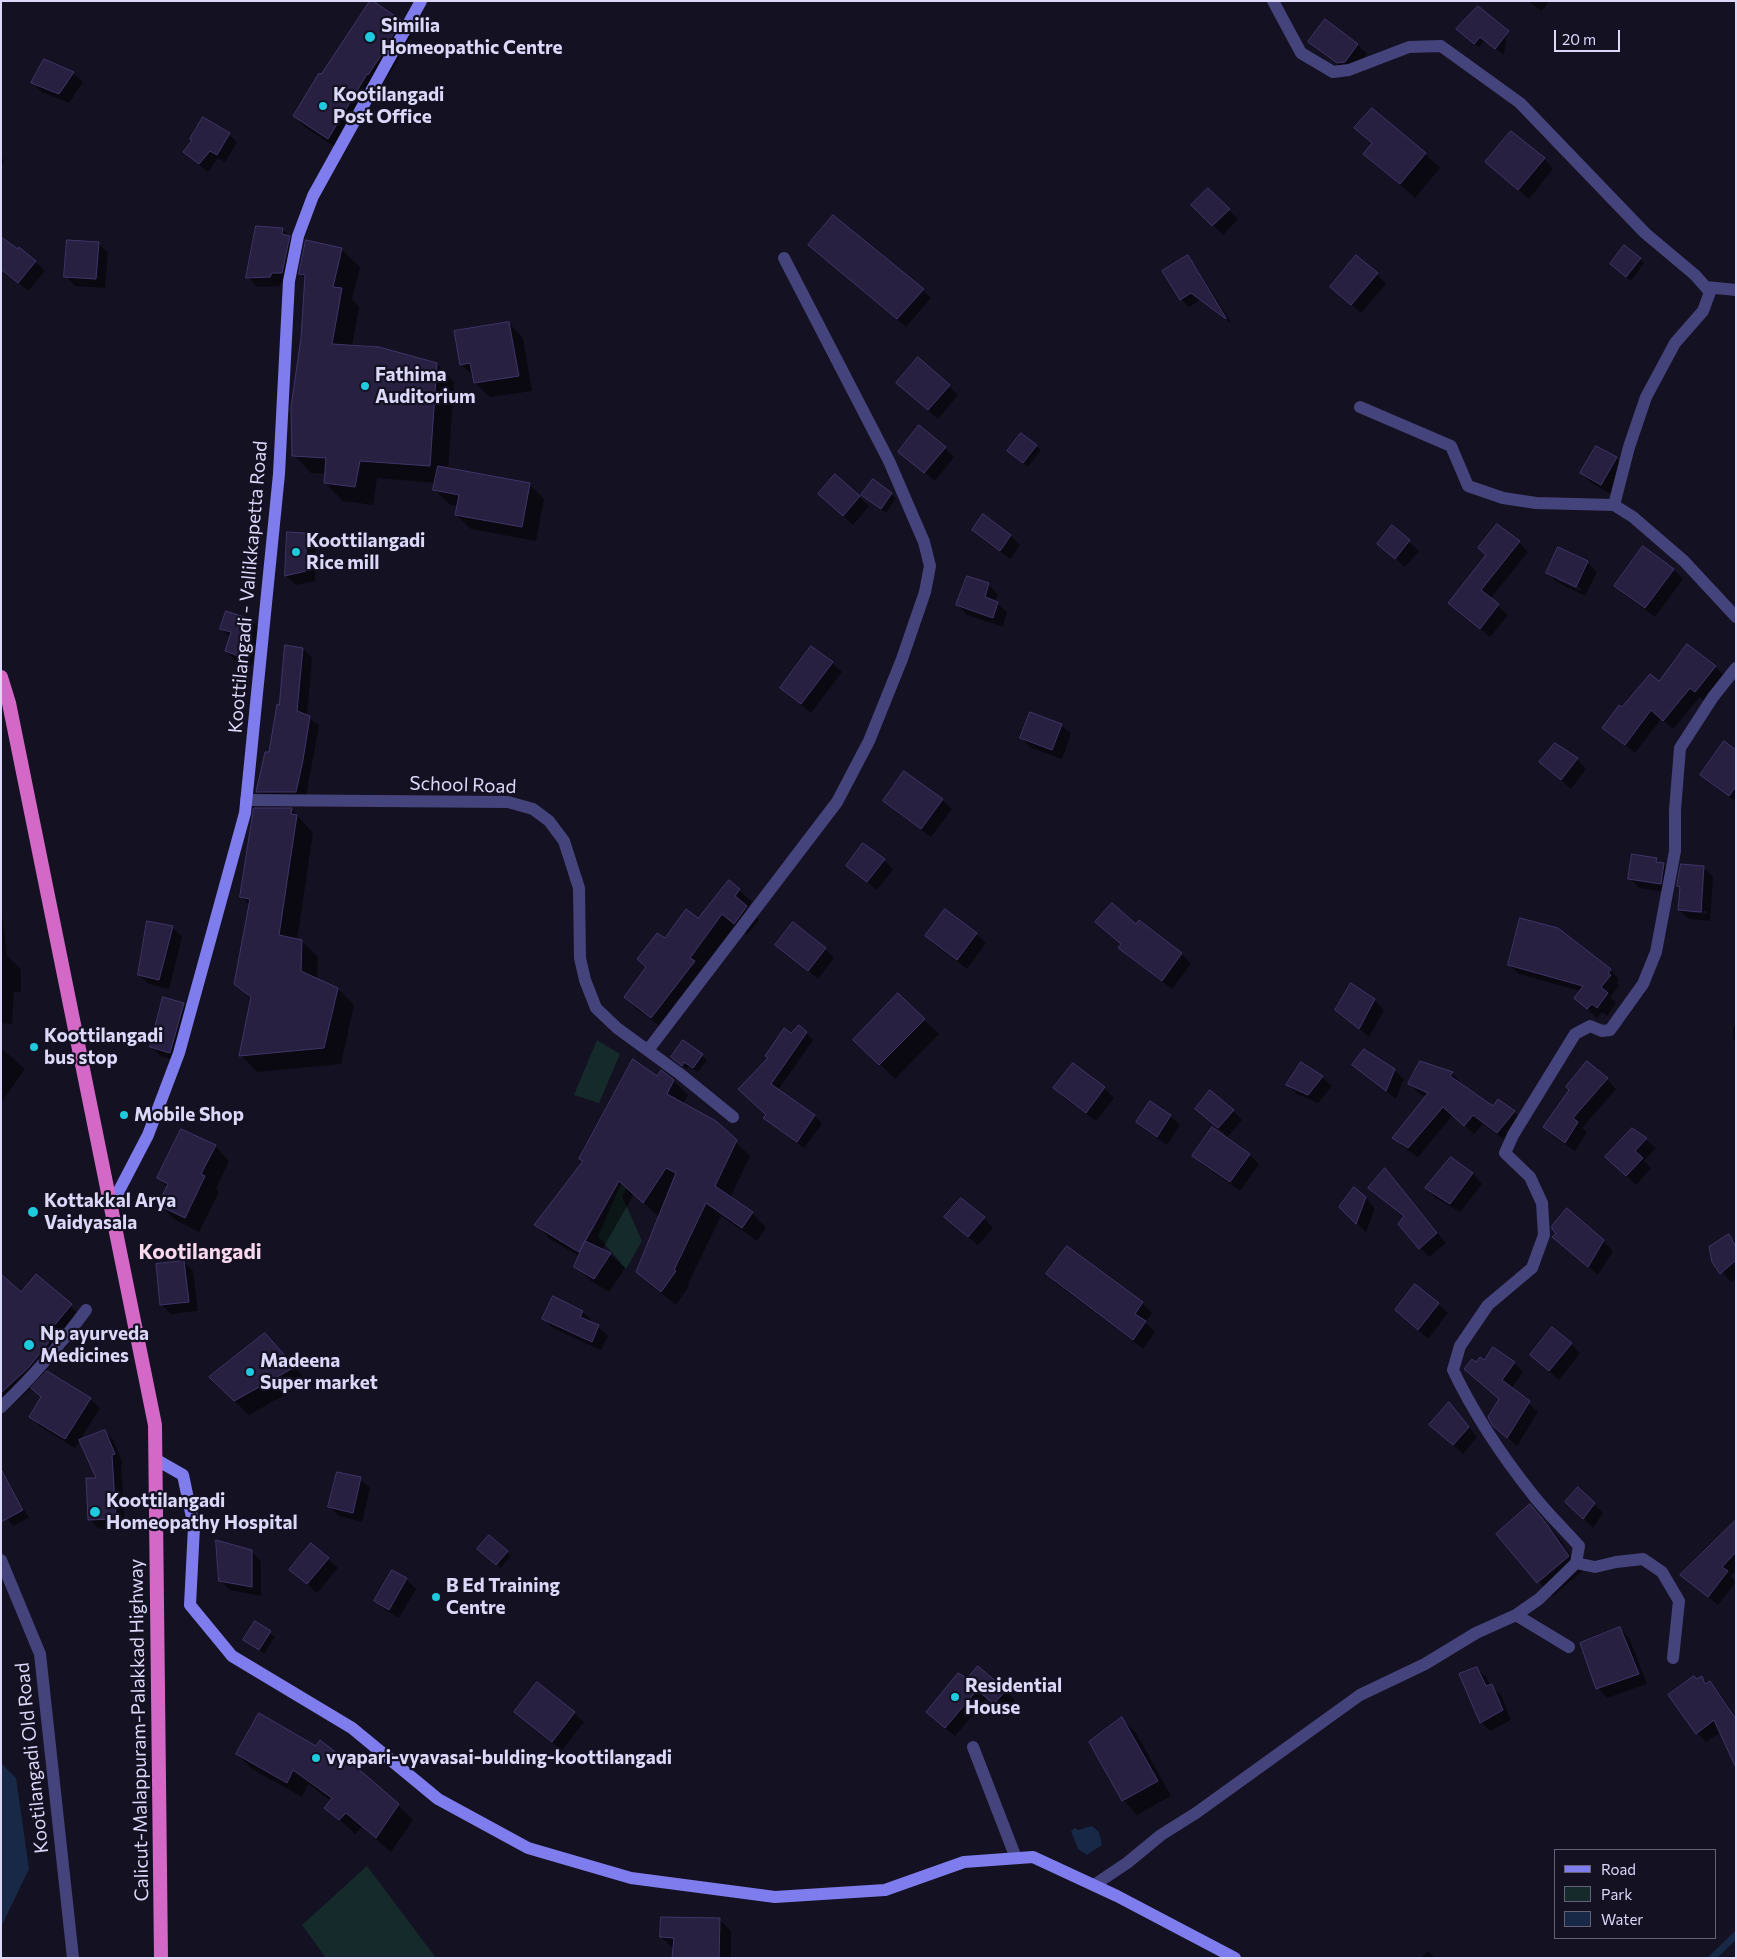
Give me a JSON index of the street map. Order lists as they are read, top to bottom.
{
  "streets": {
    "highway": ["Calicut-Malappuram-Palakkad Highway"],
    "main road": ["Koottilangadi - Vallikkapetta Road"],
    "street": ["School Road", "Kootilangadi Old Road"]
  },
  "crossings": [
    ["Koottilangadi - Vallikkapetta Road", "School Road"],
    ["Koottilangadi - Vallikkapetta Road", "Calicut-Malappuram-Palakkad Highway"]
  ],
  "districts": ["Kootilangadi"],
  "places": [
    "Similia Homeopathic Centre",
    "Kootilangadi Post Office",
    "Fathima Auditorium",
    "Koottilangadi Rice mill",
    "Koottilangadi bus stop",
    "Mobile Shop",
    "Kottakkal Arya Vaidyasala",
    "Np ayurveda Medicines",
    "Madeena Super market",
    "Koottilangadi Homeopathy Hospital",
    "B Ed Training Centre",
    "Residential House",
    "vyapari-vyavasai-bulding-koottilangadi"
  ],
  "legend": ["Road", "Park", "Water"],
  "scale_bar": "20 m"
}
